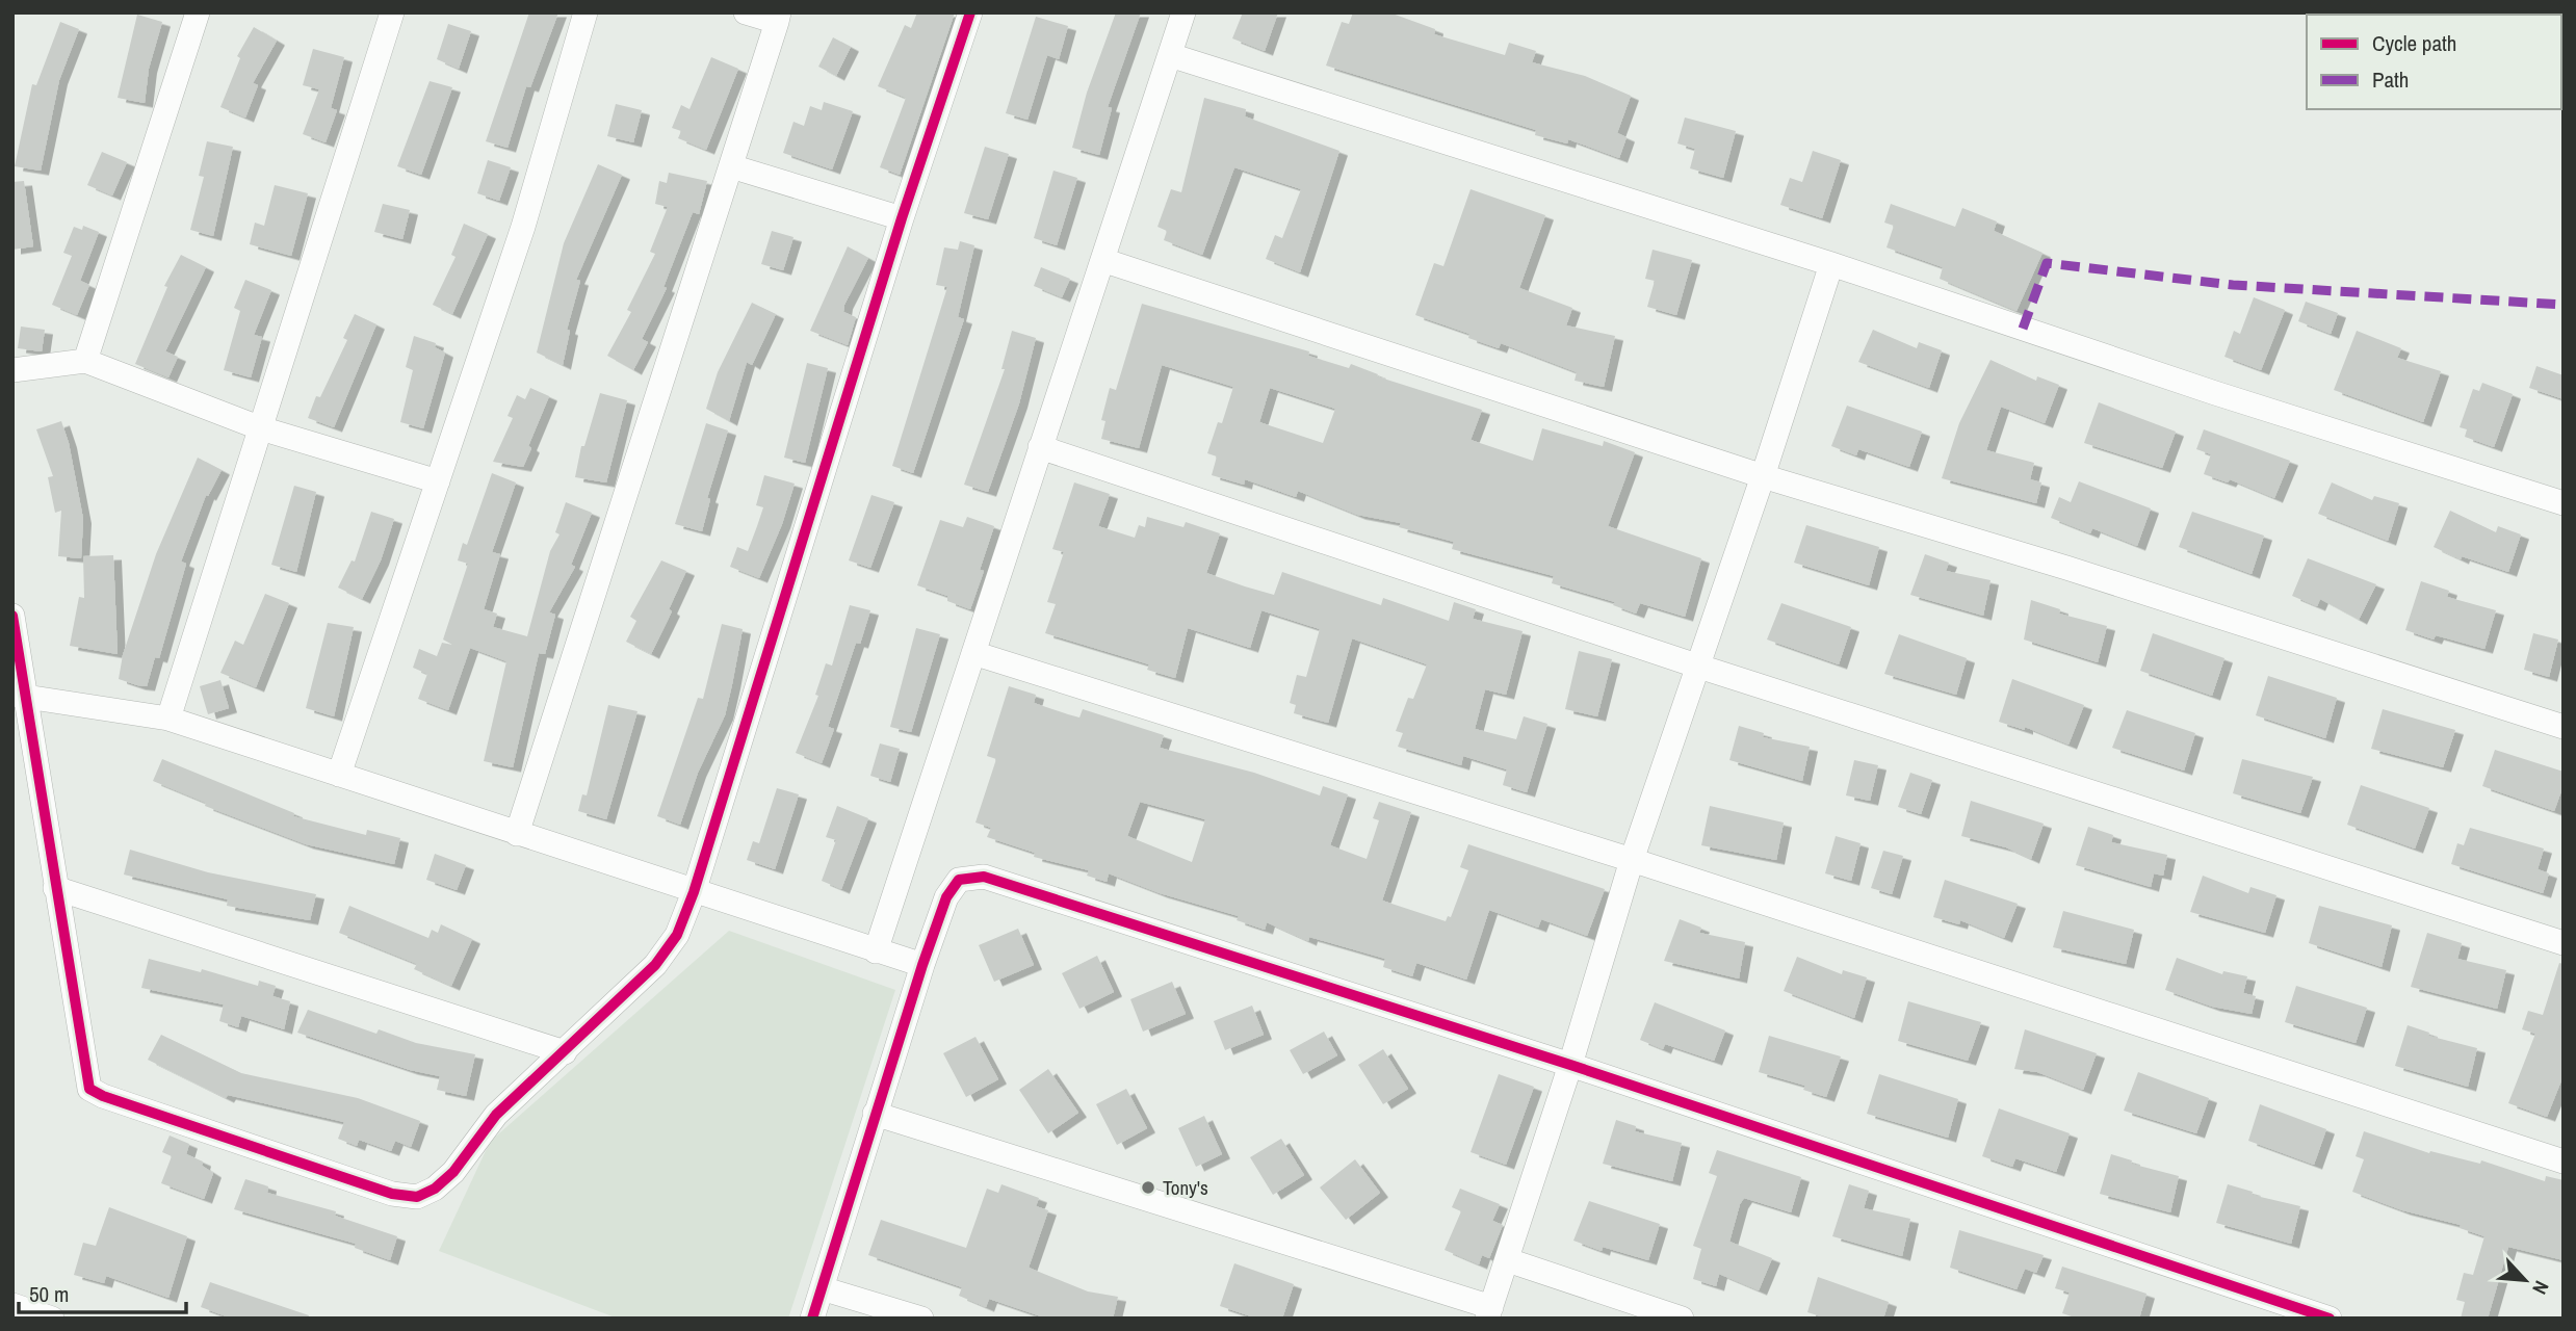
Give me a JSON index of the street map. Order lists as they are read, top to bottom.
{
  "places": ["Tony's"],
  "legend": ["Cycle path", "Path"],
  "scale_bar": "50 m",
  "north": "bottom right"
}
